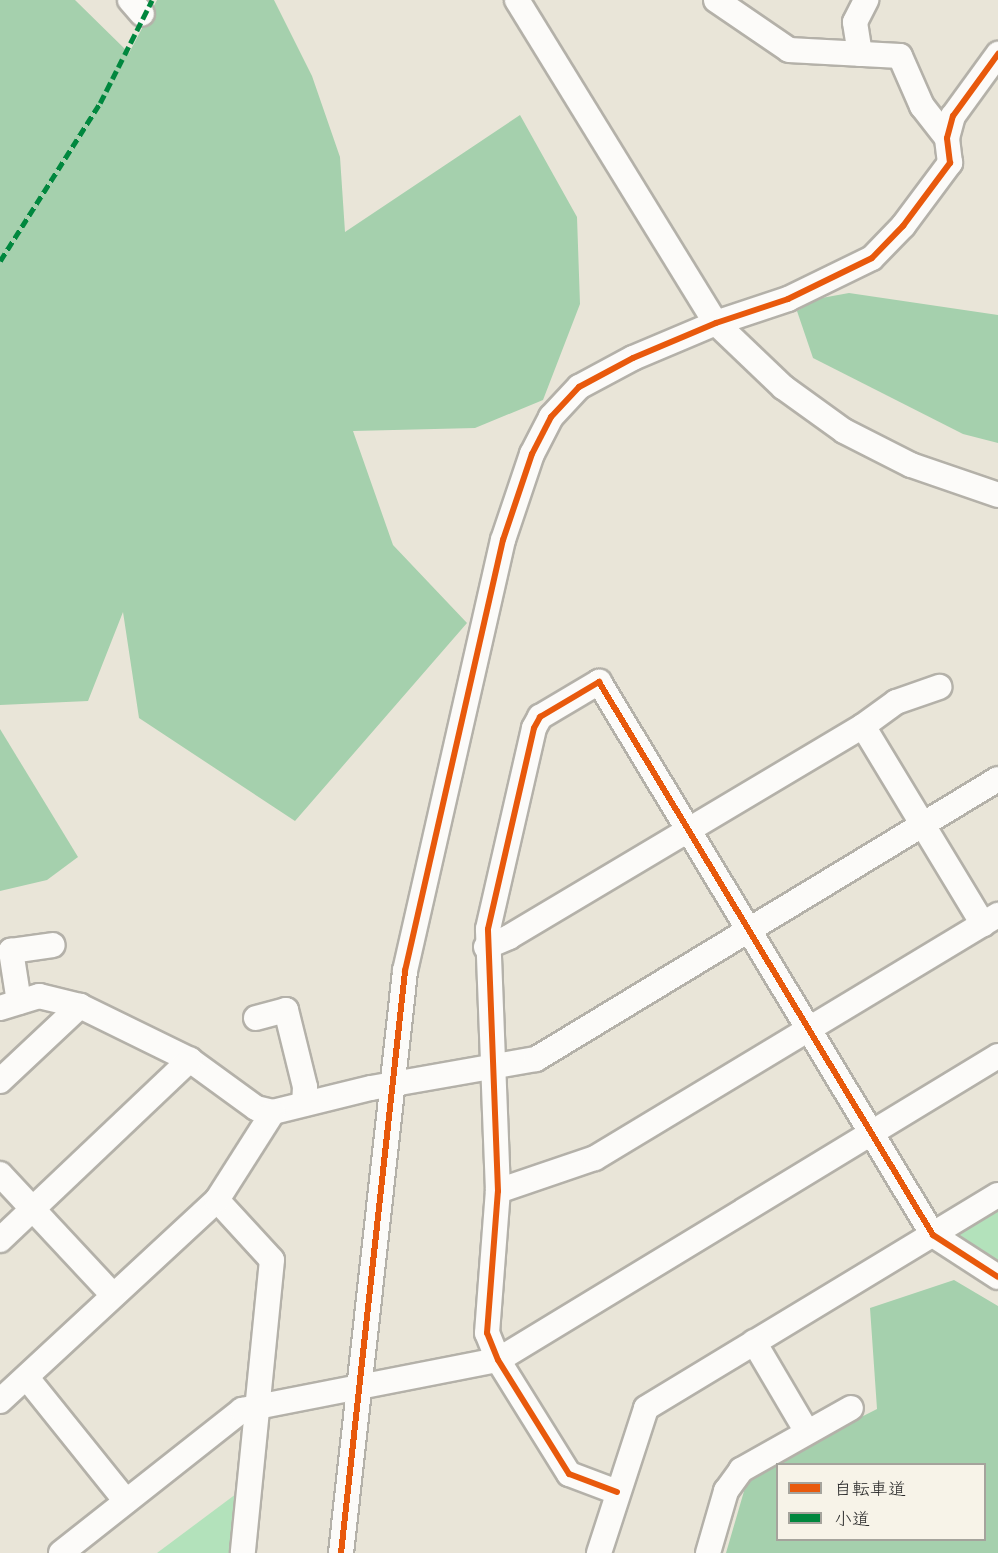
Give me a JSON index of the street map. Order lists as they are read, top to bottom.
{
  "legend": ["自転車道", "小道"]
}
